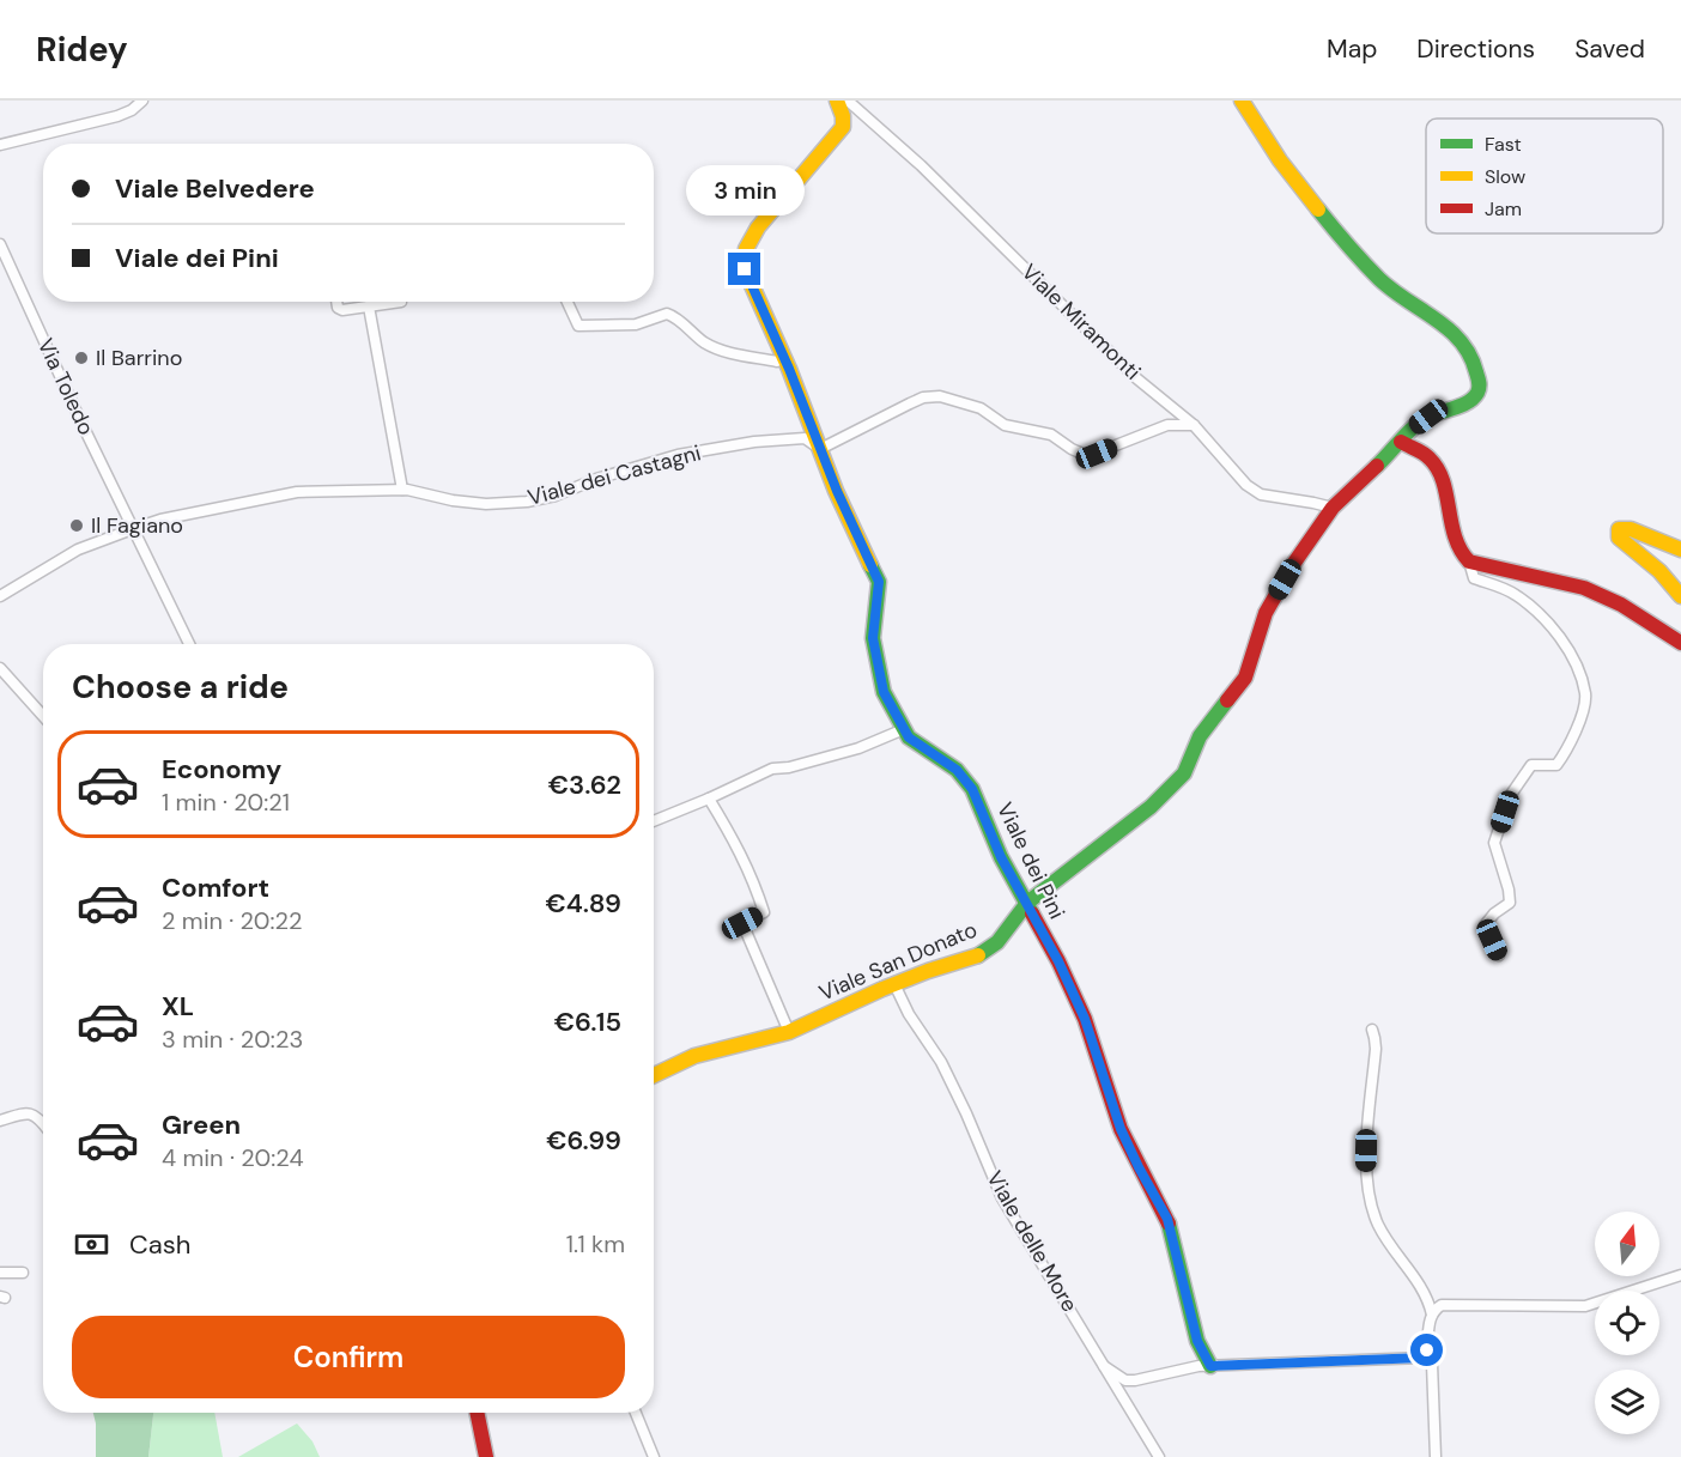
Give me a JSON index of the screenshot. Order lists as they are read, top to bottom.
{
  "streets": {
    "street": [
      "Viale Miramonti",
      "Via Toledo",
      "Viale dei Castagni",
      "Viale dei Pini",
      "Viale San Donato",
      "Viale delle More"
    ]
  },
  "crossings": [
    ["Viale Miramonti", "Viale San Donato"],
    ["Via Toledo", "Viale dei Castagni"],
    ["Viale dei Castagni", "Viale dei Pini"],
    ["Viale dei Pini", "Viale San Donato"],
    ["Viale San Donato", "Viale delle More"]
  ],
  "places": ["Il Barrino", "Il Fagiano"],
  "legend": ["Fast", "Slow", "Jam"],
  "north": "top",
  "page": {
    "header": "Ridey",
    "nav": ["Map", "Directions", "Saved"],
    "banner": ["Viale Belvedere", "Viale dei Pini"],
    "bubble": "3 min",
    "heading": "Choose a ride",
    "list": [
      {
        "name": "Economy",
        "note": "1 min · 20:21",
        "value": "€3.62"
      },
      {
        "name": "Comfort",
        "note": "2 min · 20:22",
        "value": "€4.89"
      },
      {
        "name": "XL",
        "note": "3 min · 20:23",
        "value": "€6.15"
      },
      {
        "name": "Green",
        "note": "4 min · 20:24",
        "value": "€6.99"
      }
    ],
    "pay": ["Cash", "1.1 km"],
    "buttons": "Confirm"
  }
}
